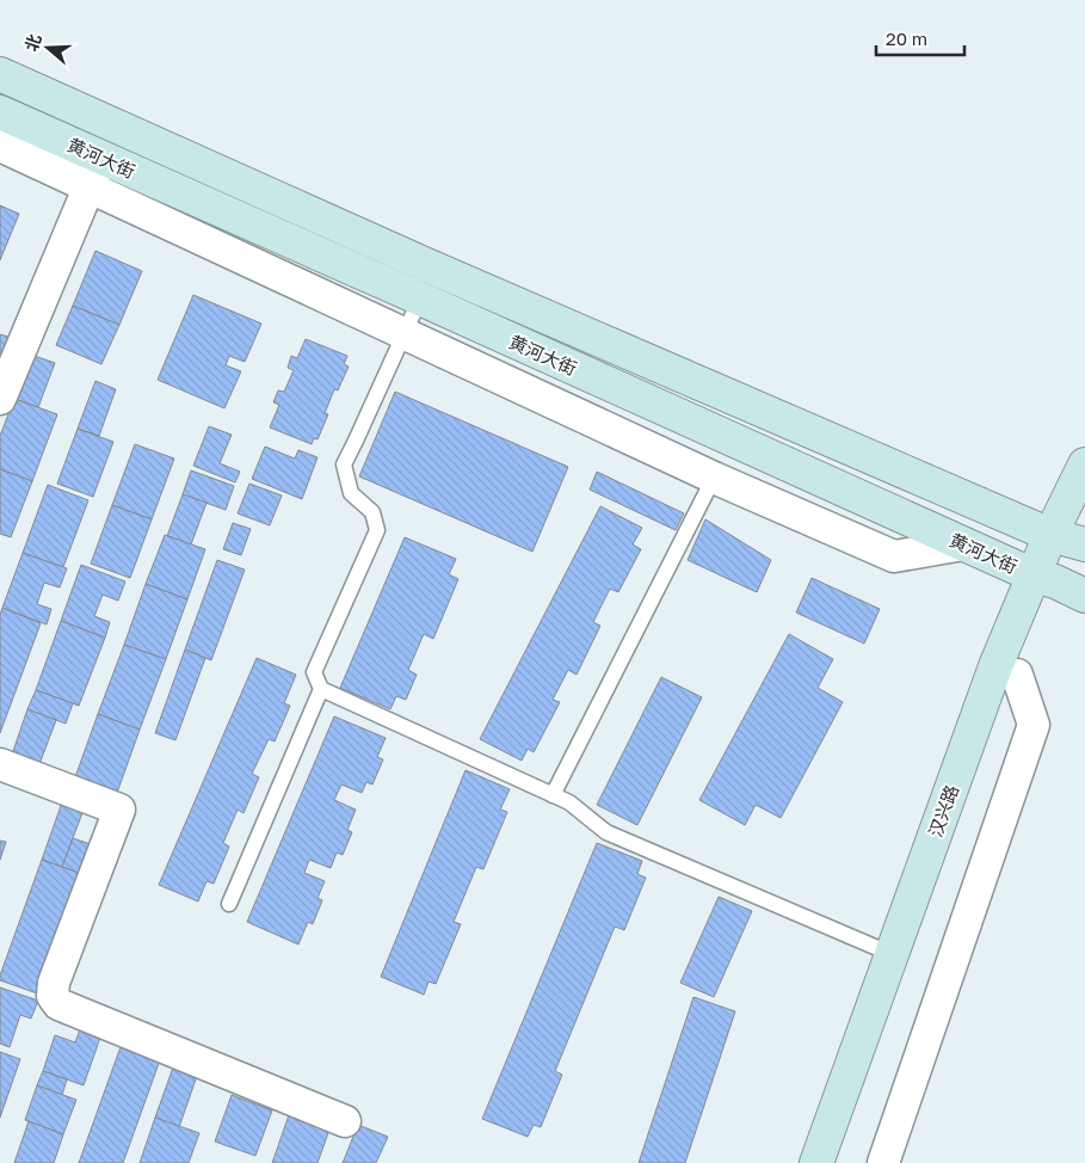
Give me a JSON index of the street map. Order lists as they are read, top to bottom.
{
  "streets": {
    "main road": ["黄河大街", "汉兴路"]
  },
  "crossings": [
    ["黄河大街", "汉兴路"]
  ],
  "scale_bar": "20 m",
  "north": "left"
}
